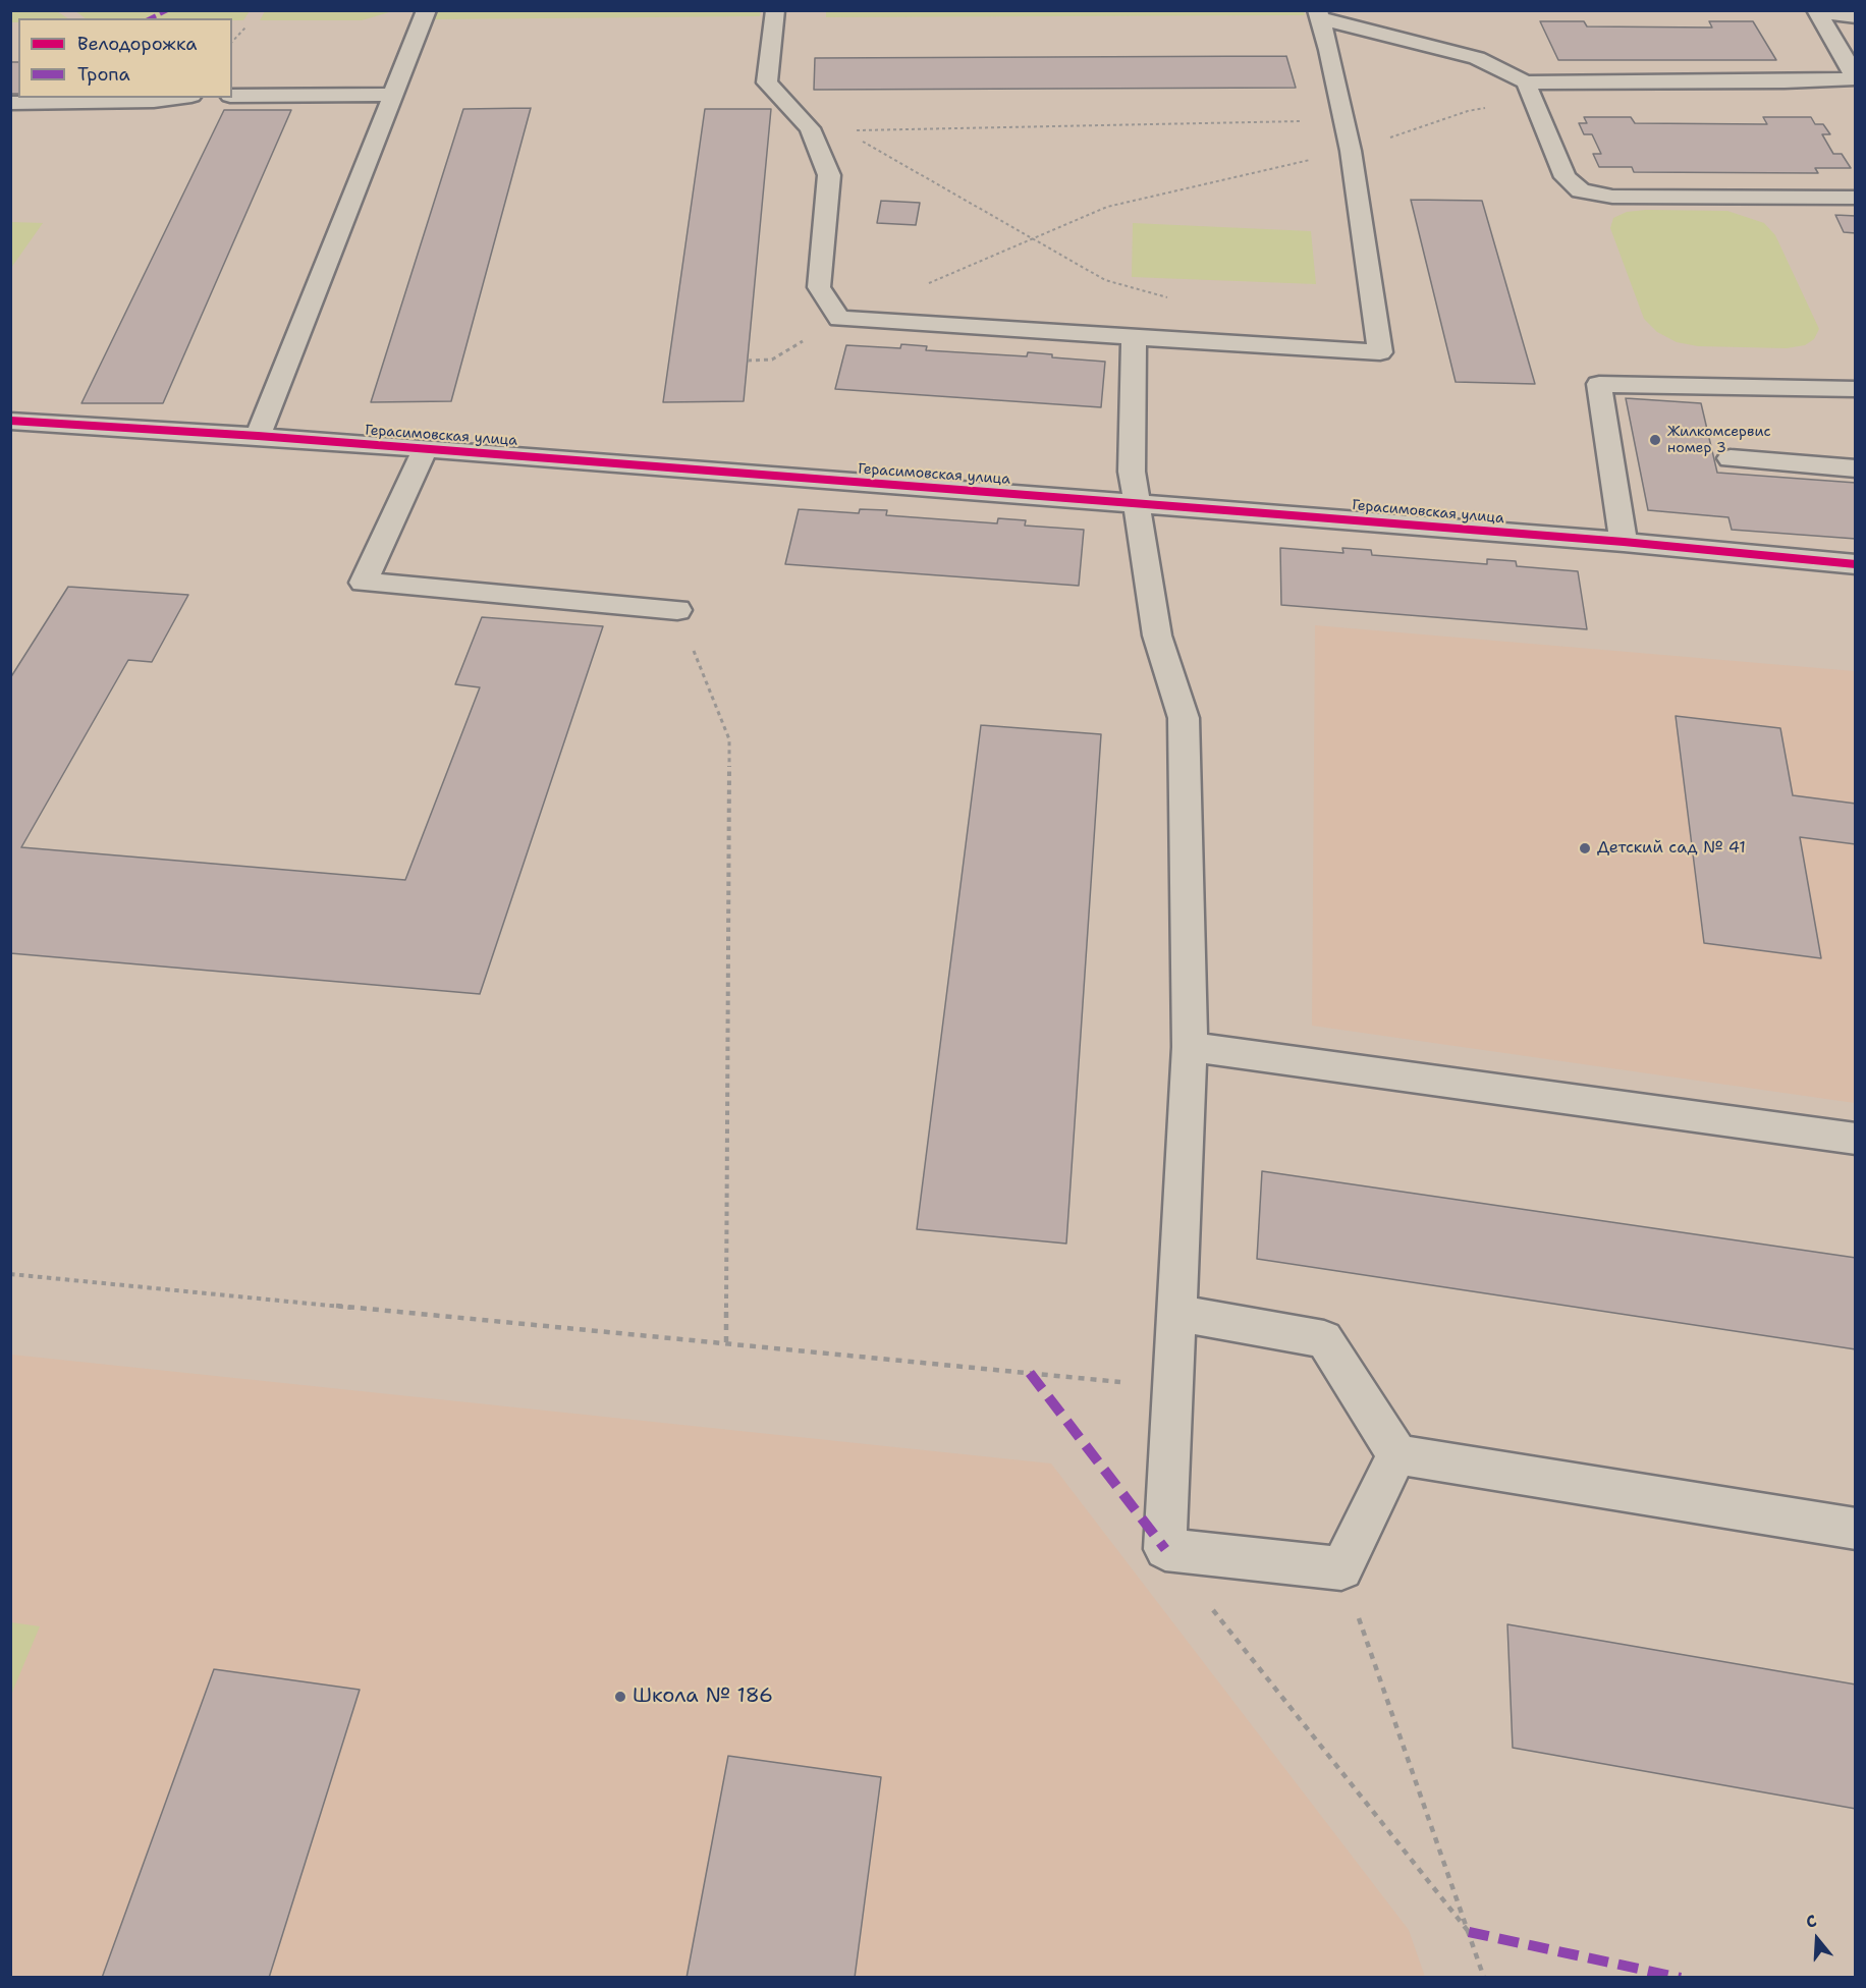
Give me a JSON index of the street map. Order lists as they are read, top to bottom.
{
  "streets": {
    "street": ["Герасимовская улица"]
  },
  "places": ["Жилкомсервис номер 3", "Детский сад № 41", "Школа № 186"],
  "legend": ["Велодорожка", "Тропа"],
  "north": "top"
}
